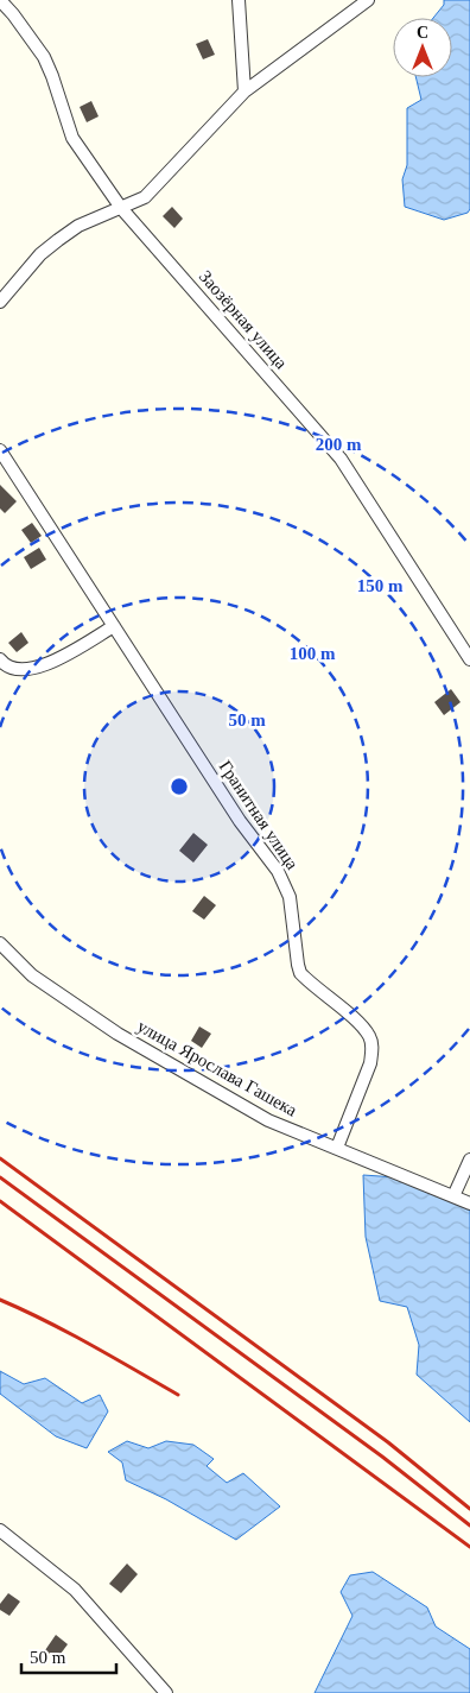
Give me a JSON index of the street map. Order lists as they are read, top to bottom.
{
  "streets": {
    "street": ["Заозёрная улица", "Гранитная улица", "улица Ярослава Гашека"]
  },
  "crossings": [
    ["Гранитная улица", "улица Ярослава Гашека"]
  ],
  "scale_bar": "50 m",
  "north": "top",
  "rings": [
    "200 m",
    "150 m",
    "100 m",
    "50 m"
  ]
}
